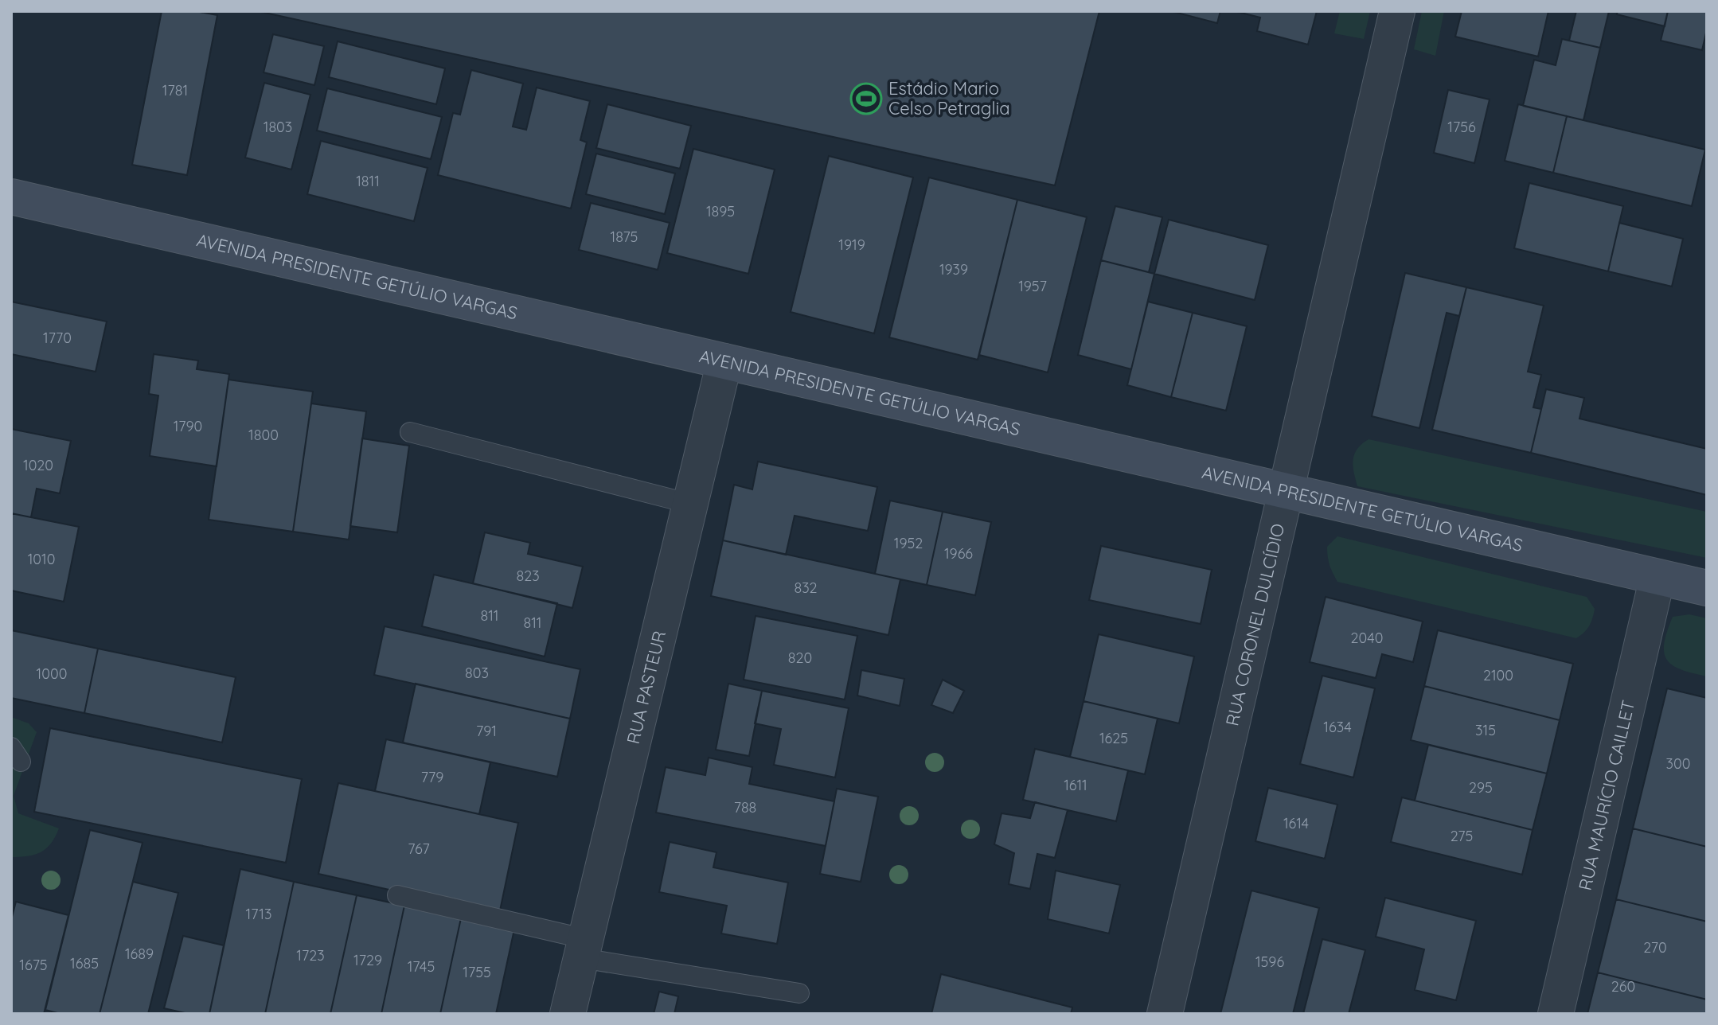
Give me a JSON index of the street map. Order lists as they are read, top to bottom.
{
  "streets": {
    "main road": ["AVENIDA PRESIDENTE GETÚLIO VARGAS"],
    "street": ["RUA CORONEL DULCÍDIO", "RUA PASTEUR", "RUA MAURÍCIO CAILLET"]
  },
  "crossings": [
    ["AVENIDA PRESIDENTE GETÚLIO VARGAS", "RUA CORONEL DULCÍDIO"],
    ["AVENIDA PRESIDENTE GETÚLIO VARGAS", "RUA PASTEUR"],
    ["AVENIDA PRESIDENTE GETÚLIO VARGAS", "RUA MAURÍCIO CAILLET"]
  ],
  "places": {
    "sports": ["Estádio Mario Celso Petraglia"]
  },
  "house_numbers": [
    "1781",
    "1803",
    "1756",
    "1811",
    "1895",
    "1875",
    "1919",
    "1939",
    "1957",
    "1770",
    "1790",
    "1800",
    "1020",
    "1952",
    "1966",
    "1010",
    "823",
    "832",
    "811",
    "811",
    "2040",
    "820",
    "803",
    "1000",
    "2100",
    "1634",
    "315",
    "791",
    "1625",
    "300",
    "779",
    "1611",
    "295",
    "788",
    "1614",
    "275",
    "767",
    "1713",
    "270",
    "1689",
    "1723",
    "1729",
    "1596",
    "1685",
    "1675",
    "1745",
    "1755",
    "260"
  ]
}
